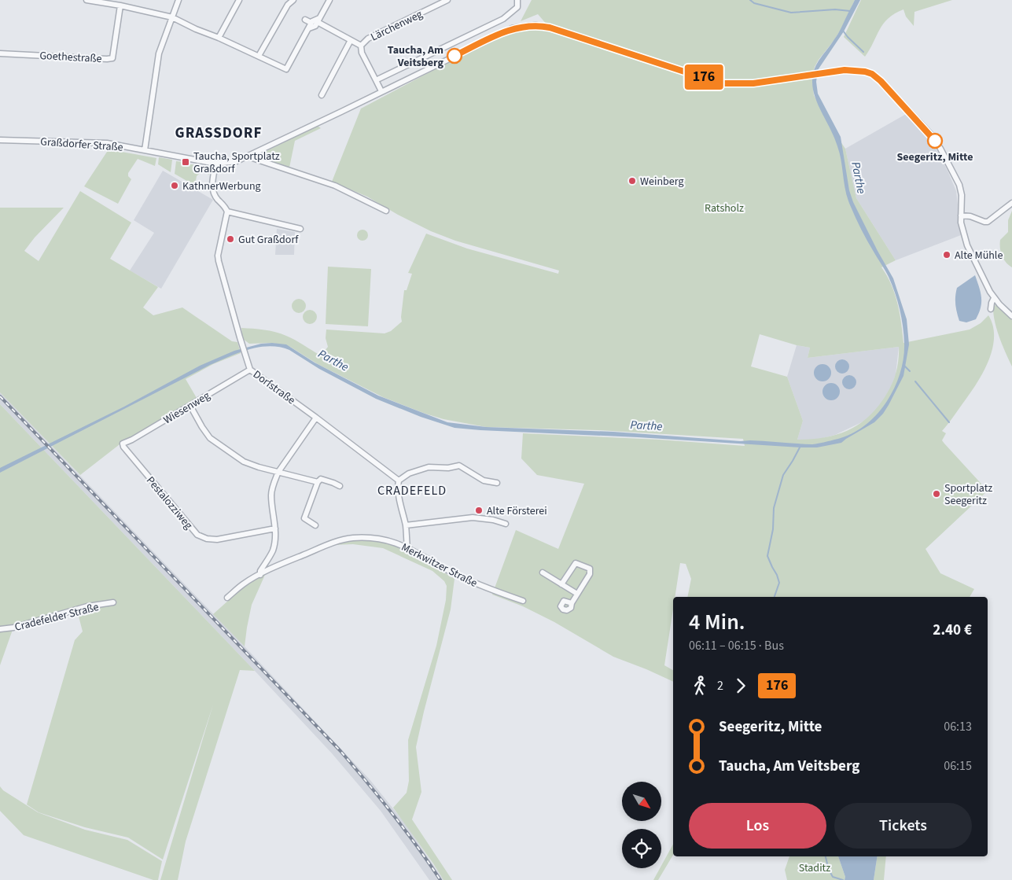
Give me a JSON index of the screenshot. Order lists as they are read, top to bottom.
{
  "streets": {
    "street": [
      "Lärchenweg",
      "Goethestraße",
      "Graßdorfer Straße",
      "Dorfstraße",
      "Wiesenweg",
      "Pestalozziweg",
      "Merkwitzer Straße",
      "Cradefelder Straße"
    ]
  },
  "crossings": [
    ["Dorfstraße", "Wiesenweg"],
    ["Wiesenweg", "Pestalozziweg"]
  ],
  "districts": ["GRASSDORF", "CRADEFELD"],
  "water": ["Parthe"],
  "parks": ["Ratsholz", "Staditz"],
  "places": {
    "other": [
      "Taucha, Am Veitsberg",
      "Seegeritz, Mitte",
      "Weinberg",
      "KathnerWerbung",
      "Gut Graßdorf",
      "Alte Mühle",
      "Sportplatz Seegeritz",
      "Alte Försterei"
    ],
    "transit": ["Taucha, Sportplatz Graßdorf"]
  },
  "lines": ["bus line 176"],
  "north": "bottom right",
  "page": {
    "on_map": "176",
    "heading": ["4 Min.", "06:11 – 06:15 · Bus", "2.40 €"],
    "legs": ["2", "176"],
    "list": [
      {
        "name": "Seegeritz, Mitte",
        "value": "06:13"
      },
      {
        "name": "Taucha, Am Veitsberg",
        "value": "06:15"
      }
    ],
    "buttons": ["Los", "Tickets"]
  }
}
